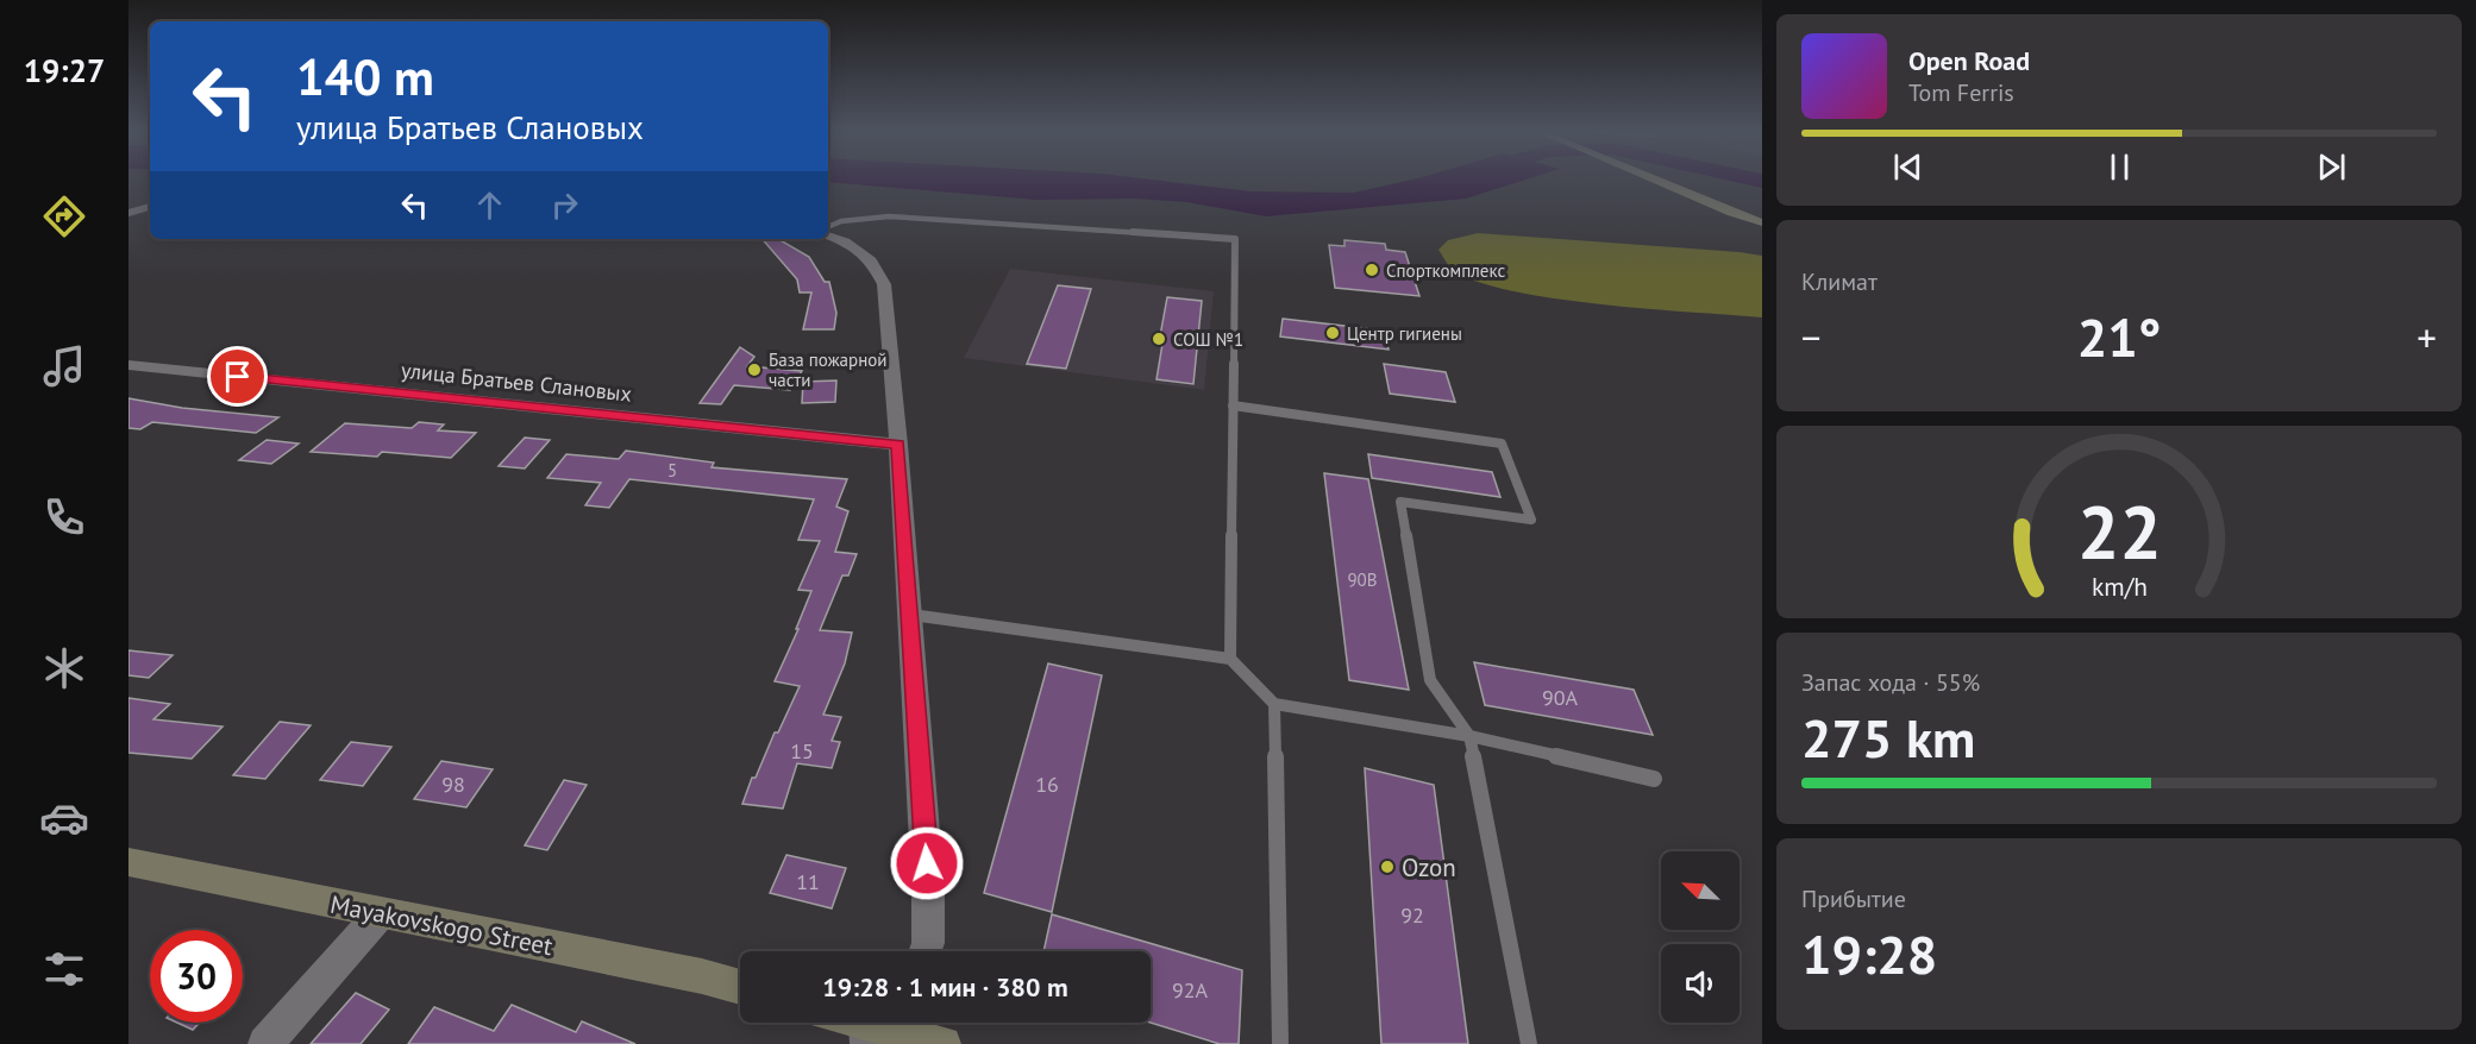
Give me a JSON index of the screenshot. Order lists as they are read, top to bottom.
{
  "streets": {
    "main road": ["Mayakovskogo Street"],
    "street": ["улица Братьев Слановых"]
  },
  "places": [
    "Спорткомплекс",
    "Центр гигиены",
    "СОШ №1",
    "База пожарной части",
    "Ozon"
  ],
  "house_numbers": [
    "5",
    "90В",
    "90А",
    "15",
    "98",
    "16",
    "11",
    "92",
    "92А"
  ],
  "north": "top left",
  "page": {
    "tabs": "19:27",
    "turn": ["140 m", "улица Братьев Слановых"],
    "song": ["Open Road", "Tom Ferris"],
    "tile": [
      "Климат",
      ["Запас хода · 55%", "275 km"],
      ["Прибытие", "19:28"]
    ],
    "heat": ["−", "21°", "+"],
    "limit": "30",
    "trip": "19:28 · 1 мин · 380 m",
    "gauge": ["22", "km/h"]
  }
}
